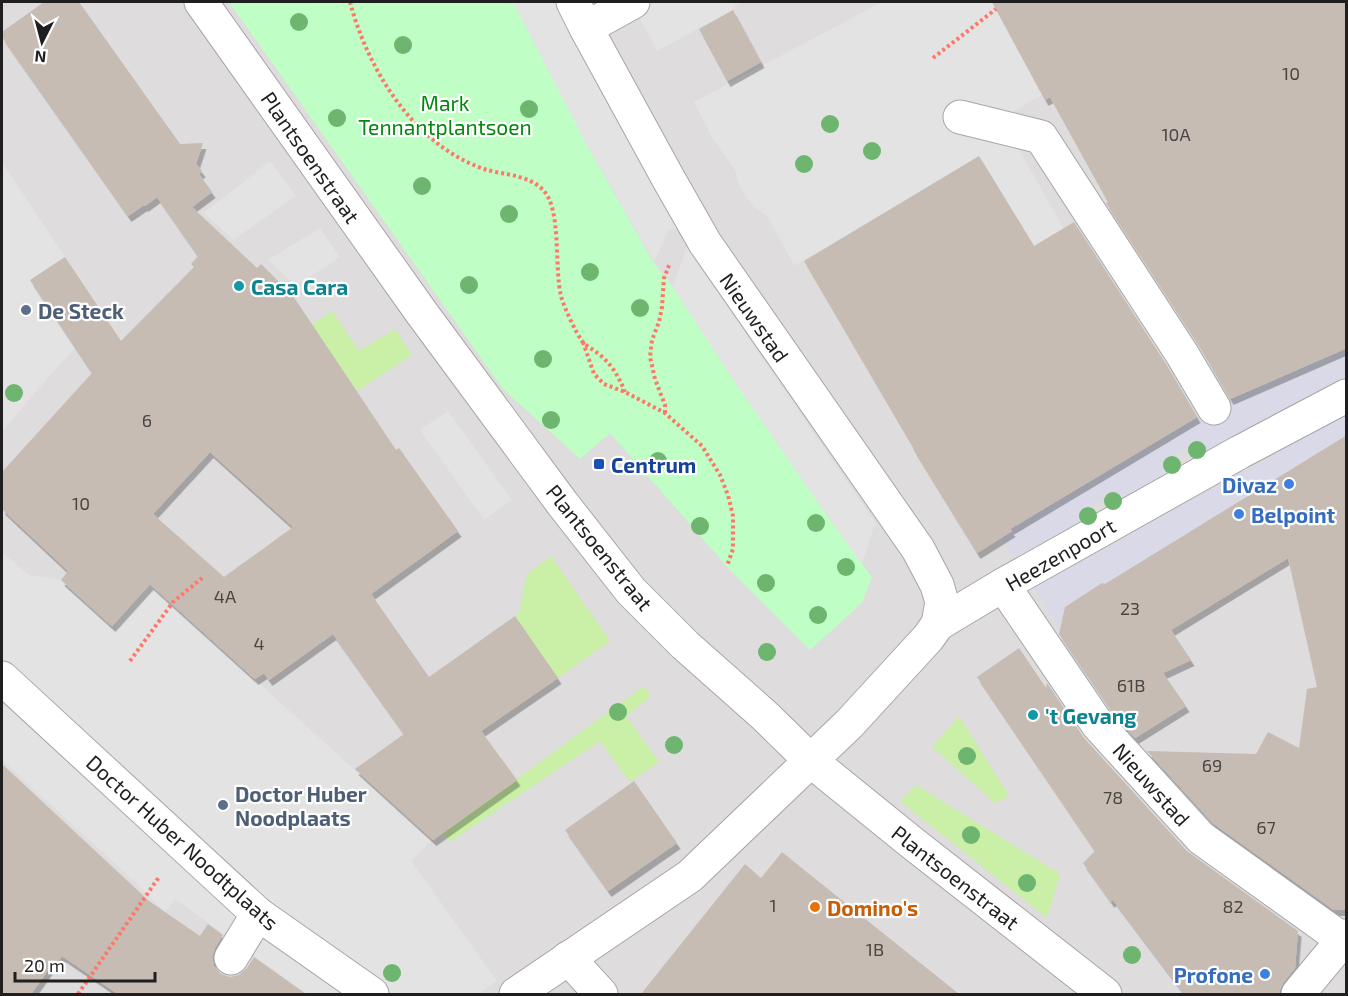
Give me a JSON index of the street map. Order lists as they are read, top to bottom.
{
  "streets": {
    "street": [
      "Plantsoenstraat",
      "Nieuwstad",
      "Heezenpoort",
      "Doctor Huber Noodtplaats"
    ]
  },
  "crossings": [
    ["Plantsoenstraat", "Heezenpoort"],
    ["Nieuwstad", "Heezenpoort"]
  ],
  "parks": ["Mark Tennantplantsoen"],
  "places": {
    "other": [
      "Casa Cara",
      "De Steck",
      "Divaz",
      "Belpoint",
      "'t Gevang",
      "Doctor Huber Noodplaats",
      "Domino's",
      "Profone"
    ],
    "transit": ["Centrum"]
  },
  "house_numbers": [
    "10",
    "10A",
    "6",
    "10",
    "4A",
    "23",
    "4",
    "61B",
    "69",
    "78",
    "67",
    "1",
    "82",
    "1B"
  ],
  "scale_bar": "20 m",
  "north": "bottom"
}
